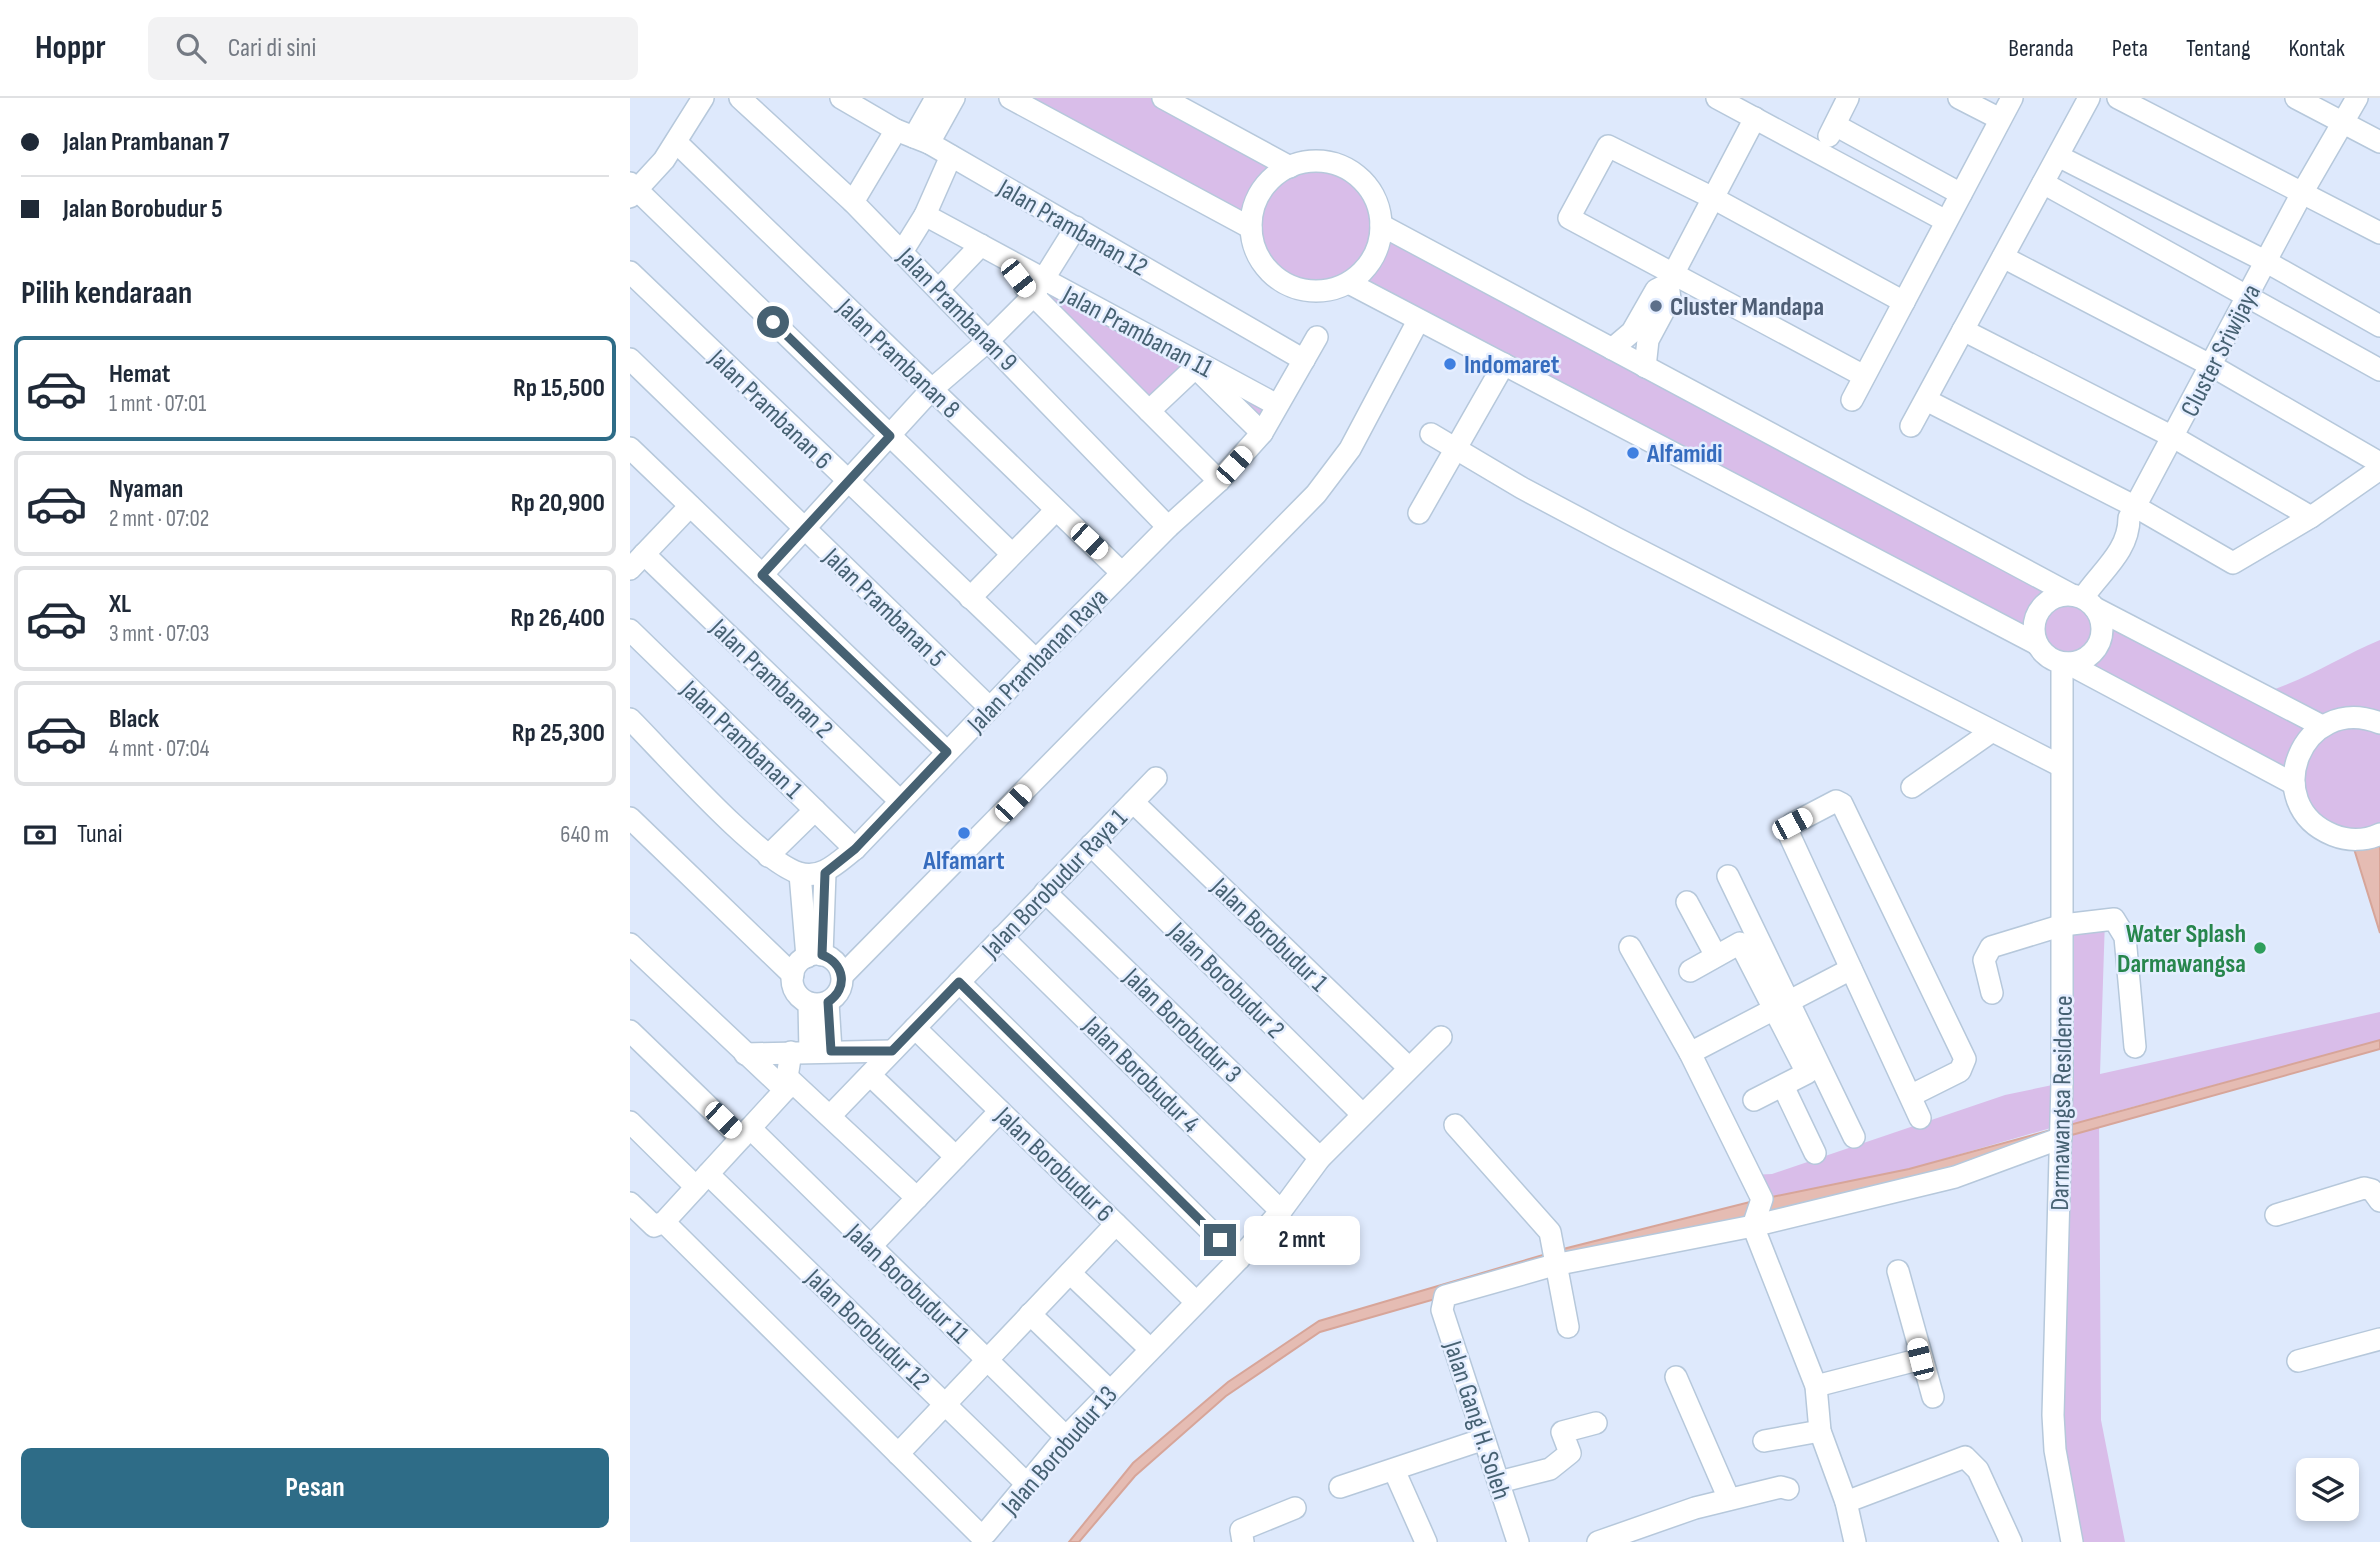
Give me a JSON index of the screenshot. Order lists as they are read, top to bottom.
{
  "streets": {
    "street": [
      "Jalan Prambanan 12",
      "Jalan Prambanan 9",
      "Jalan Prambanan 11",
      "Cluster Sriwijaya",
      "Jalan Prambanan 8",
      "Jalan Prambanan 6",
      "Jalan Prambanan 5",
      "Jalan Prambanan Raya",
      "Jalan Prambanan 2",
      "Jalan Prambanan 1",
      "Jalan Borobudur Raya 1",
      "Jalan Borobudur 1",
      "Jalan Borobudur 2",
      "Jalan Borobudur 3",
      "Jalan Borobudur 4",
      "Darmawangsa Residence",
      "Jalan Borobudur 6",
      "Jalan Borobudur 11",
      "Jalan Borobudur 12",
      "Jalan Gang H. Soleh",
      "Jalan Borobudur 13"
    ]
  },
  "crossings": [
    ["Jalan Prambanan 12", "Jalan Prambanan Raya"],
    ["Jalan Prambanan 9", "Jalan Prambanan Raya"],
    ["Jalan Prambanan 11", "Jalan Prambanan Raya"],
    ["Cluster Sriwijaya", "Darmawangsa Residence"],
    ["Jalan Prambanan 8", "Jalan Prambanan Raya"],
    ["Jalan Prambanan 6", "Jalan Prambanan Raya"],
    ["Jalan Prambanan 5", "Jalan Prambanan Raya"],
    ["Jalan Prambanan Raya", "Jalan Prambanan 2"],
    ["Jalan Prambanan Raya", "Jalan Prambanan 1"],
    ["Jalan Borobudur Raya 1", "Jalan Borobudur 1"],
    ["Jalan Borobudur Raya 1", "Jalan Borobudur 2"],
    ["Jalan Borobudur Raya 1", "Jalan Borobudur 3"],
    ["Jalan Borobudur Raya 1", "Jalan Borobudur 4"],
    ["Jalan Borobudur Raya 1", "Jalan Borobudur 6"],
    ["Jalan Borobudur 1", "Jalan Borobudur 13"],
    ["Jalan Borobudur 2", "Jalan Borobudur 13"],
    ["Jalan Borobudur 3", "Jalan Borobudur 13"],
    ["Jalan Borobudur 4", "Jalan Borobudur 13"],
    ["Jalan Borobudur 6", "Jalan Borobudur 13"],
    ["Jalan Borobudur 11", "Jalan Borobudur 13"],
    ["Jalan Borobudur 12", "Jalan Borobudur 13"]
  ],
  "places": [
    "Cluster Mandapa",
    "Indomaret",
    "Alfamidi",
    "Alfamart",
    "Water Splash Darmawangsa"
  ],
  "page": {
    "header": "Hoppr",
    "search": "Cari di sini",
    "nav": [
      "Beranda",
      "Peta",
      "Tentang",
      "Kontak"
    ],
    "banner": ["Jalan Prambanan 7", "Jalan Borobudur 5"],
    "heading": "Pilih kendaraan",
    "list": [
      {
        "name": "Hemat",
        "note": "1 mnt · 07:01",
        "value": "Rp 15,500"
      },
      {
        "name": "Nyaman",
        "note": "2 mnt · 07:02",
        "value": "Rp 20,900"
      },
      {
        "name": "XL",
        "note": "3 mnt · 07:03",
        "value": "Rp 26,400"
      },
      {
        "name": "Black",
        "note": "4 mnt · 07:04",
        "value": "Rp 25,300"
      }
    ],
    "pay": ["Tunai", "640 m"],
    "bubble": "2 mnt",
    "buttons": "Pesan"
  }
}
